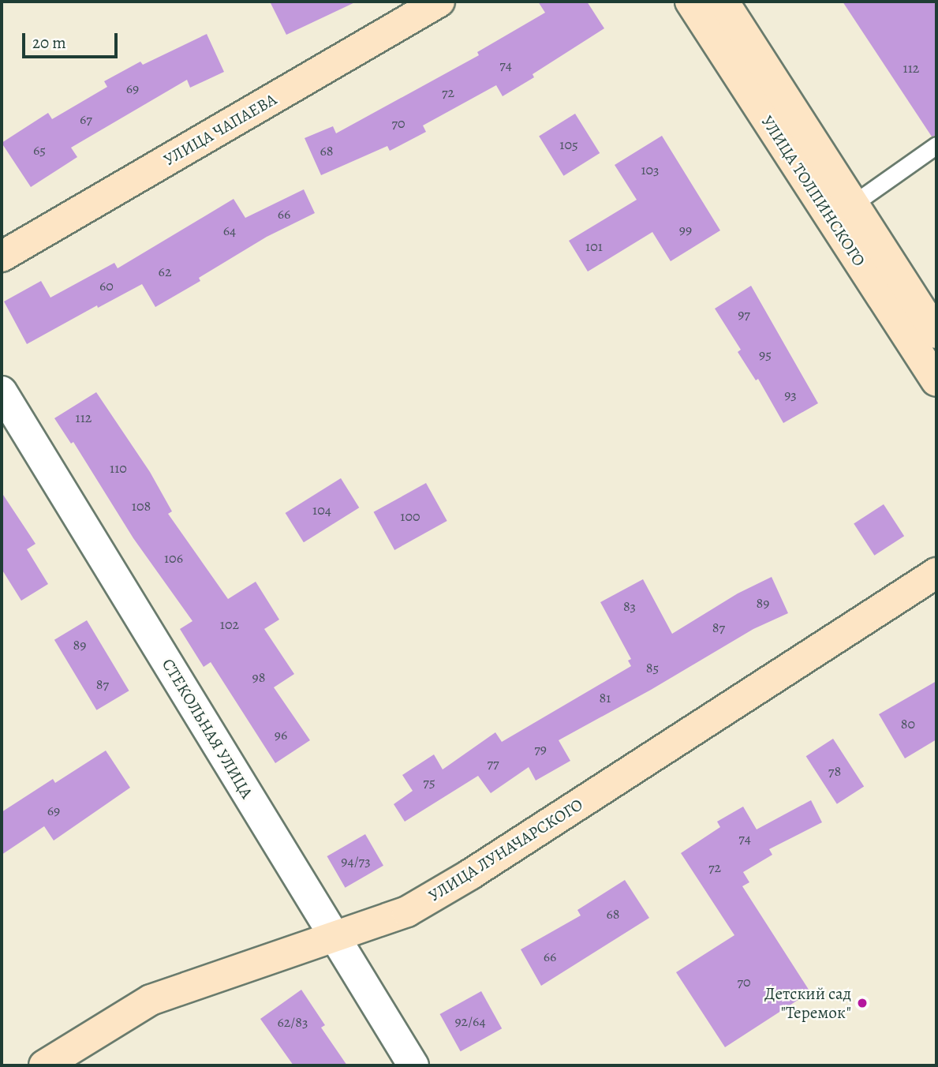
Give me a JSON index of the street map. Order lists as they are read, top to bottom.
{
  "streets": {
    "main road": ["УЛИЦА ЧАПАЕВА", "УЛИЦА ТОЛПИНСКОГО", "УЛИЦА ЛУНАЧАРСКОГО"],
    "street": ["СТЕКОЛЬНАЯ УЛИЦА"]
  },
  "crossings": [
    ["СТЕКОЛЬНАЯ УЛИЦА", "УЛИЦА ЛУНАЧАРСКОГО"]
  ],
  "places": ["Детский сад \"Теремок\""],
  "house_numbers": [
    "74",
    "112",
    "69",
    "72",
    "67",
    "70",
    "105",
    "65",
    "68",
    "103",
    "66",
    "99",
    "64",
    "101",
    "62",
    "60",
    "97",
    "95",
    "93",
    "112",
    "110",
    "108",
    "104",
    "100",
    "106",
    "89",
    "83",
    "102",
    "87",
    "89",
    "85",
    "98",
    "87",
    "81",
    "80",
    "96",
    "79",
    "77",
    "78",
    "75",
    "69",
    "74",
    "94/73",
    "72",
    "68",
    "66",
    "70",
    "92/64",
    "62/83"
  ],
  "scale_bar": "20 m"
}
